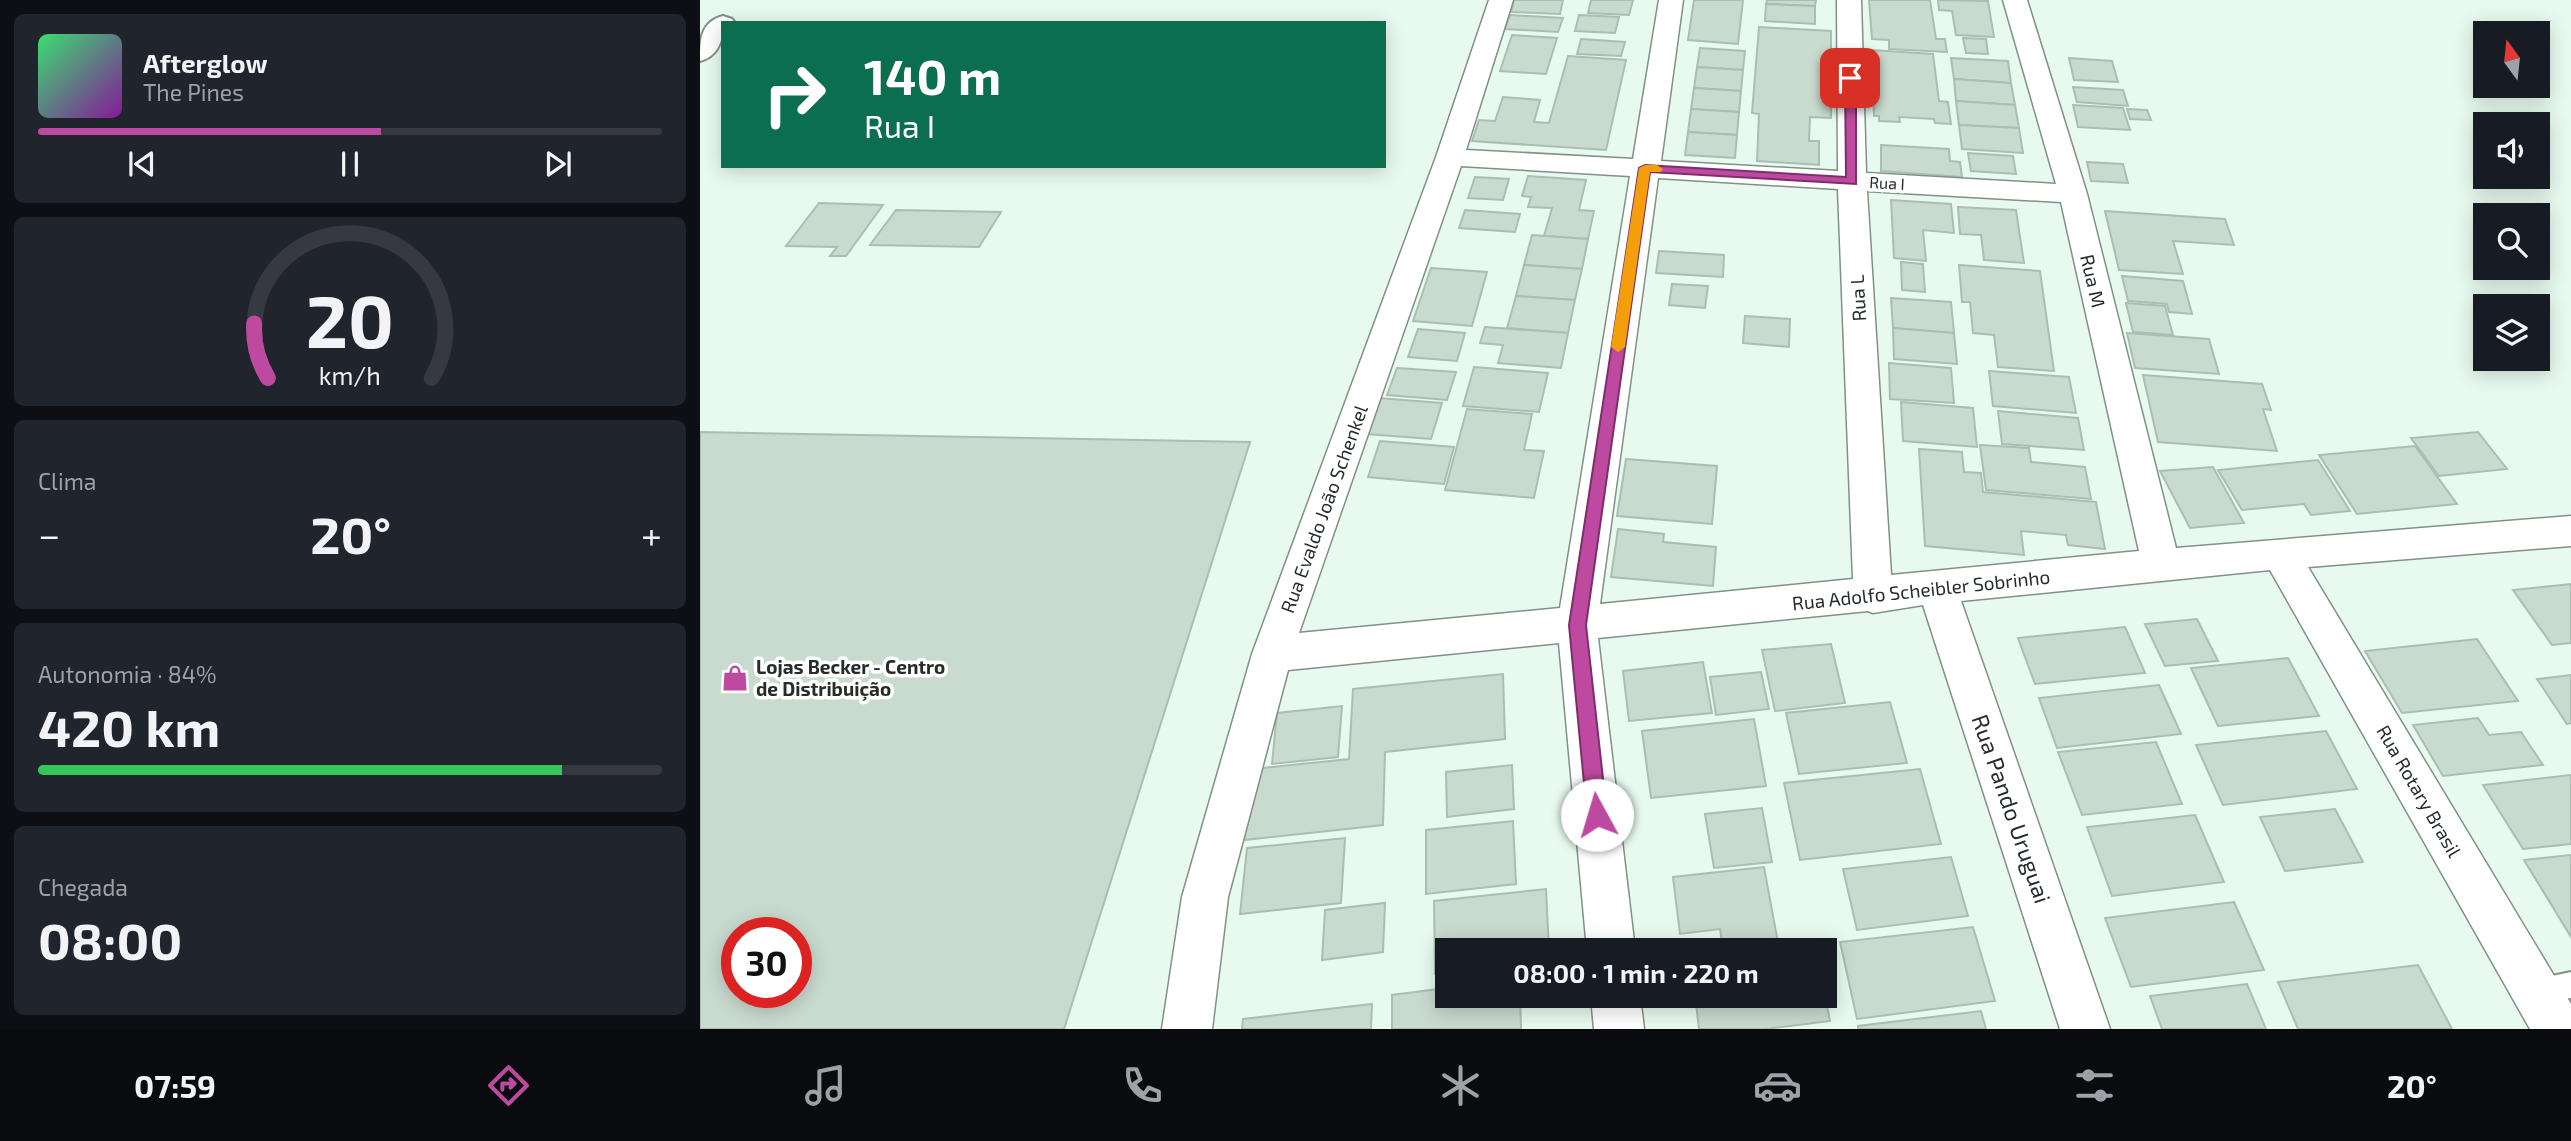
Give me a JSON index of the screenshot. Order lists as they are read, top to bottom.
{
  "streets": {
    "street": [
      "Rua I",
      "Rua M",
      "Rua L",
      "Rua Evaldo João Schenkel",
      "Rua Adolfo Scheibler Sobrinho",
      "Rua Rotary Brasil",
      "Rua Pando Uruguai"
    ]
  },
  "crossings": [
    ["Rua I", "Rua M"],
    ["Rua I", "Rua L"],
    ["Rua I", "Rua Evaldo João Schenkel"],
    ["Rua M", "Rua Adolfo Scheibler Sobrinho"],
    ["Rua L", "Rua Adolfo Scheibler Sobrinho"],
    ["Rua Evaldo João Schenkel", "Rua Adolfo Scheibler Sobrinho"],
    ["Rua Adolfo Scheibler Sobrinho", "Rua Rotary Brasil"],
    ["Rua Adolfo Scheibler Sobrinho", "Rua Pando Uruguai"]
  ],
  "places": {
    "shop": ["Lojas Becker - Centro de Distribuição"]
  },
  "north": "top",
  "page": {
    "turn": ["140 m", "Rua I"],
    "song": ["Afterglow", "The Pines"],
    "tile": [
      "Clima",
      ["Autonomia · 84%", "420 km"],
      ["Chegada", "08:00"]
    ],
    "heat": ["−", "20°", "+"],
    "limit": "30",
    "trip": "08:00 · 1 min · 220 m",
    "tabs": ["07:59", "20°"],
    "gauge": ["20", "km/h"]
  }
}
